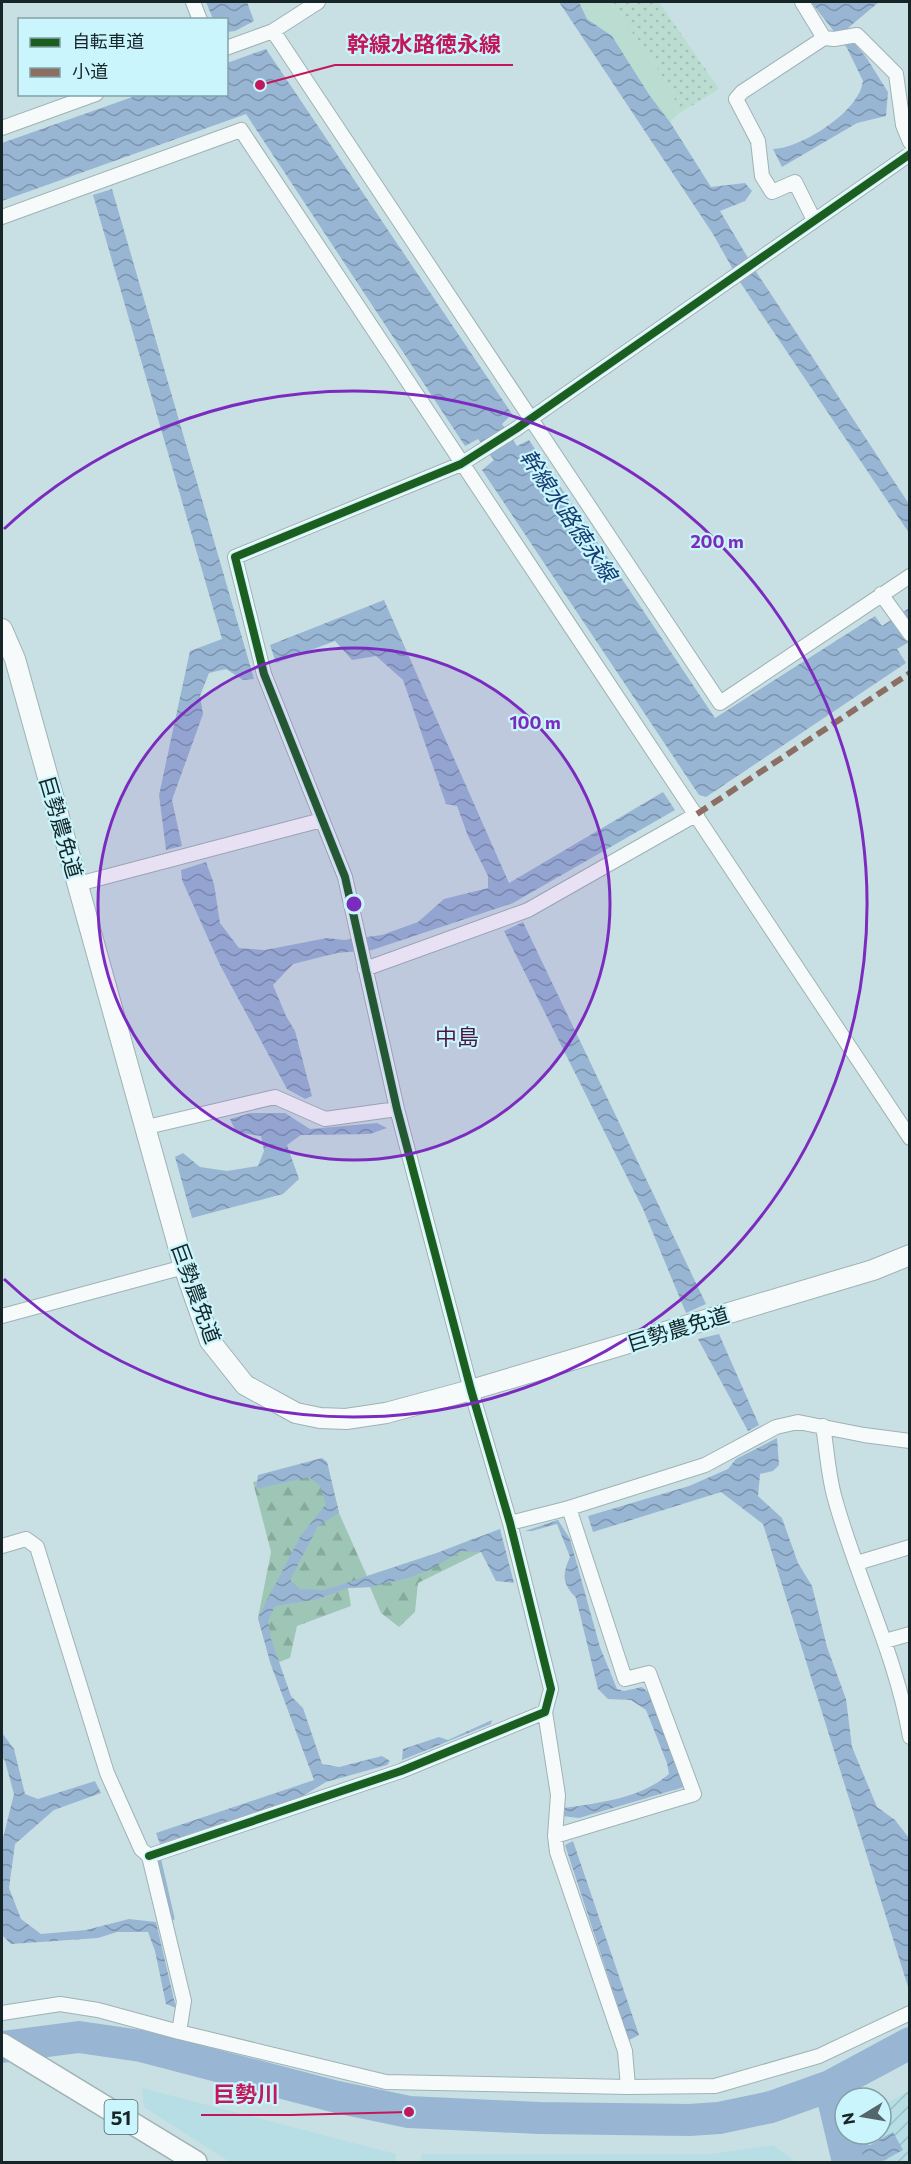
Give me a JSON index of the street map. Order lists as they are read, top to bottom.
{
  "streets": {
    "main road": ["51"],
    "street": ["巨勢農免道"]
  },
  "districts": ["中島"],
  "water": ["幹線水路徳永線"],
  "places": ["幹線水路徳永線", "巨勢川"],
  "legend": ["自転車道", "小道"],
  "north": "left",
  "rings": ["200 m", "100 m"]
}
